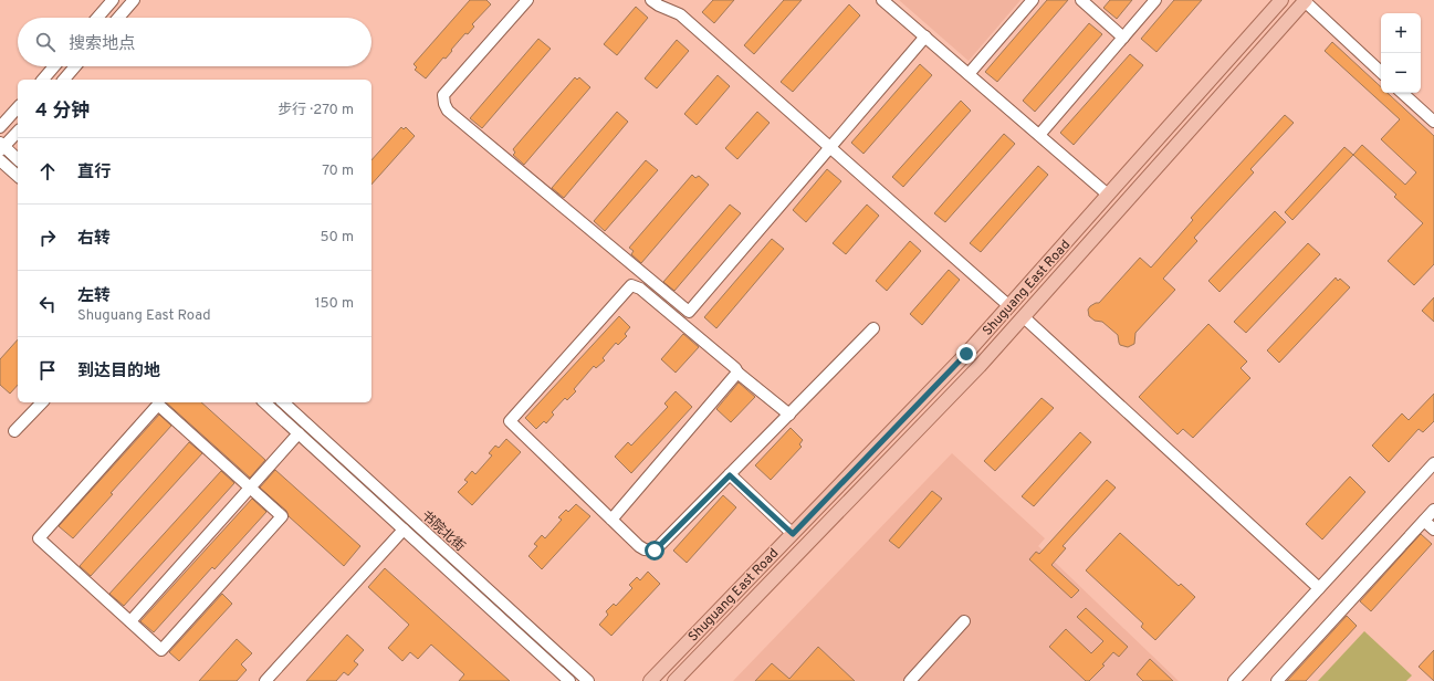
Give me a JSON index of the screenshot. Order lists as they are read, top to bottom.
{
  "streets": {
    "main road": ["Shuguang East Road"],
    "street": ["书院北街"]
  },
  "page": {
    "map_buttons": ["+", "−"],
    "search": "搜索地点",
    "heading": ["4 分钟", "步行 · 270 m"],
    "list": [
      ["直行", "70 m"],
      ["右转", "50 m"],
      ["左转", "Shuguang East Road", "150 m"],
      "到达目的地"
    ]
  }
}
